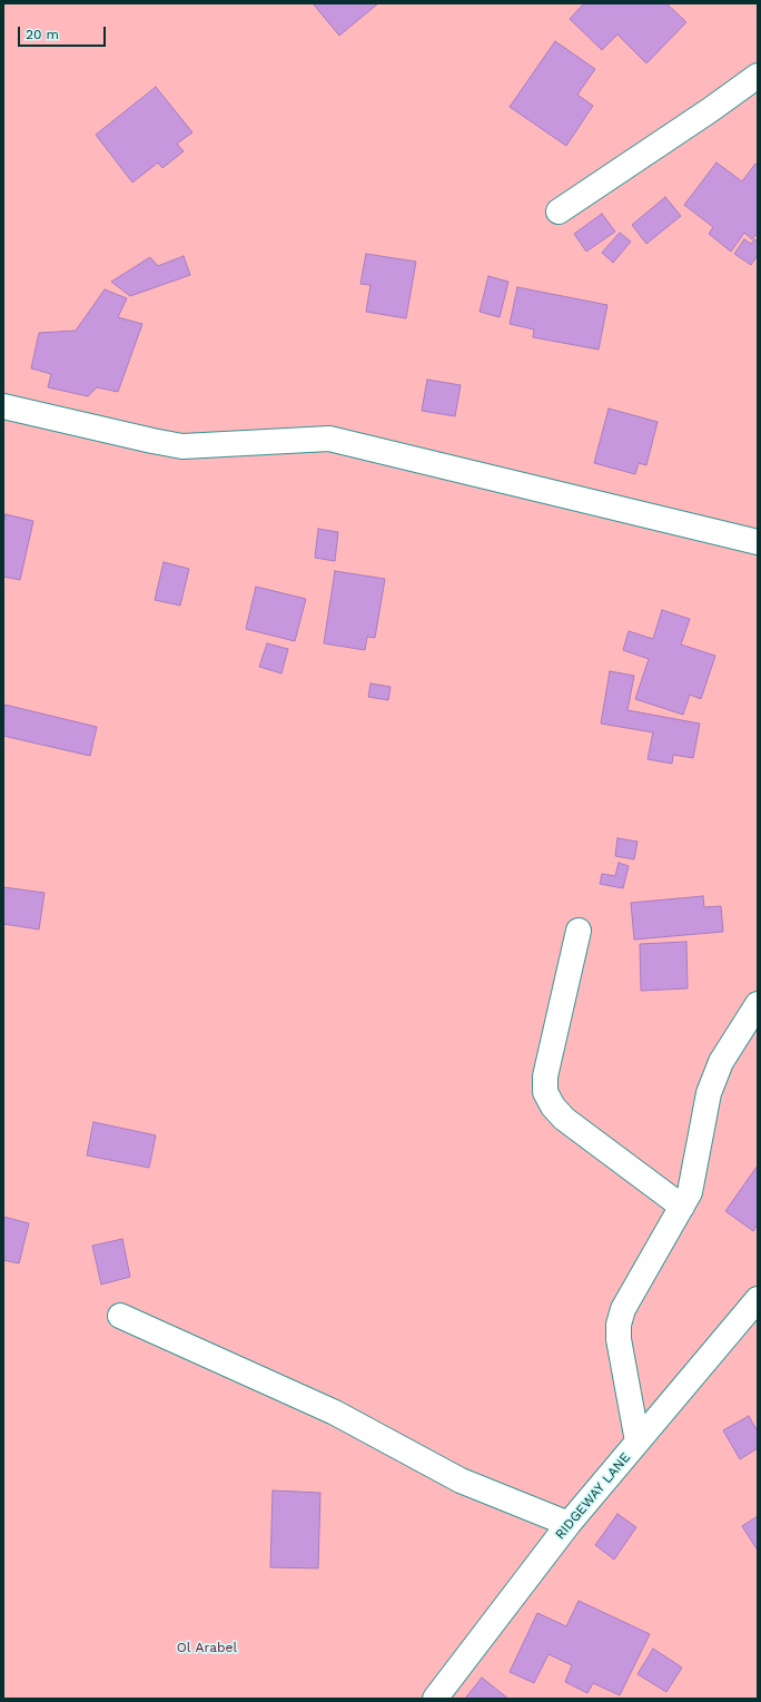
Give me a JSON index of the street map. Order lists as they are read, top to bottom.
{
  "streets": {
    "street": ["RIDGEWAY LANE"]
  },
  "parks": ["Ol Arabel"],
  "scale_bar": "20 m"
}
